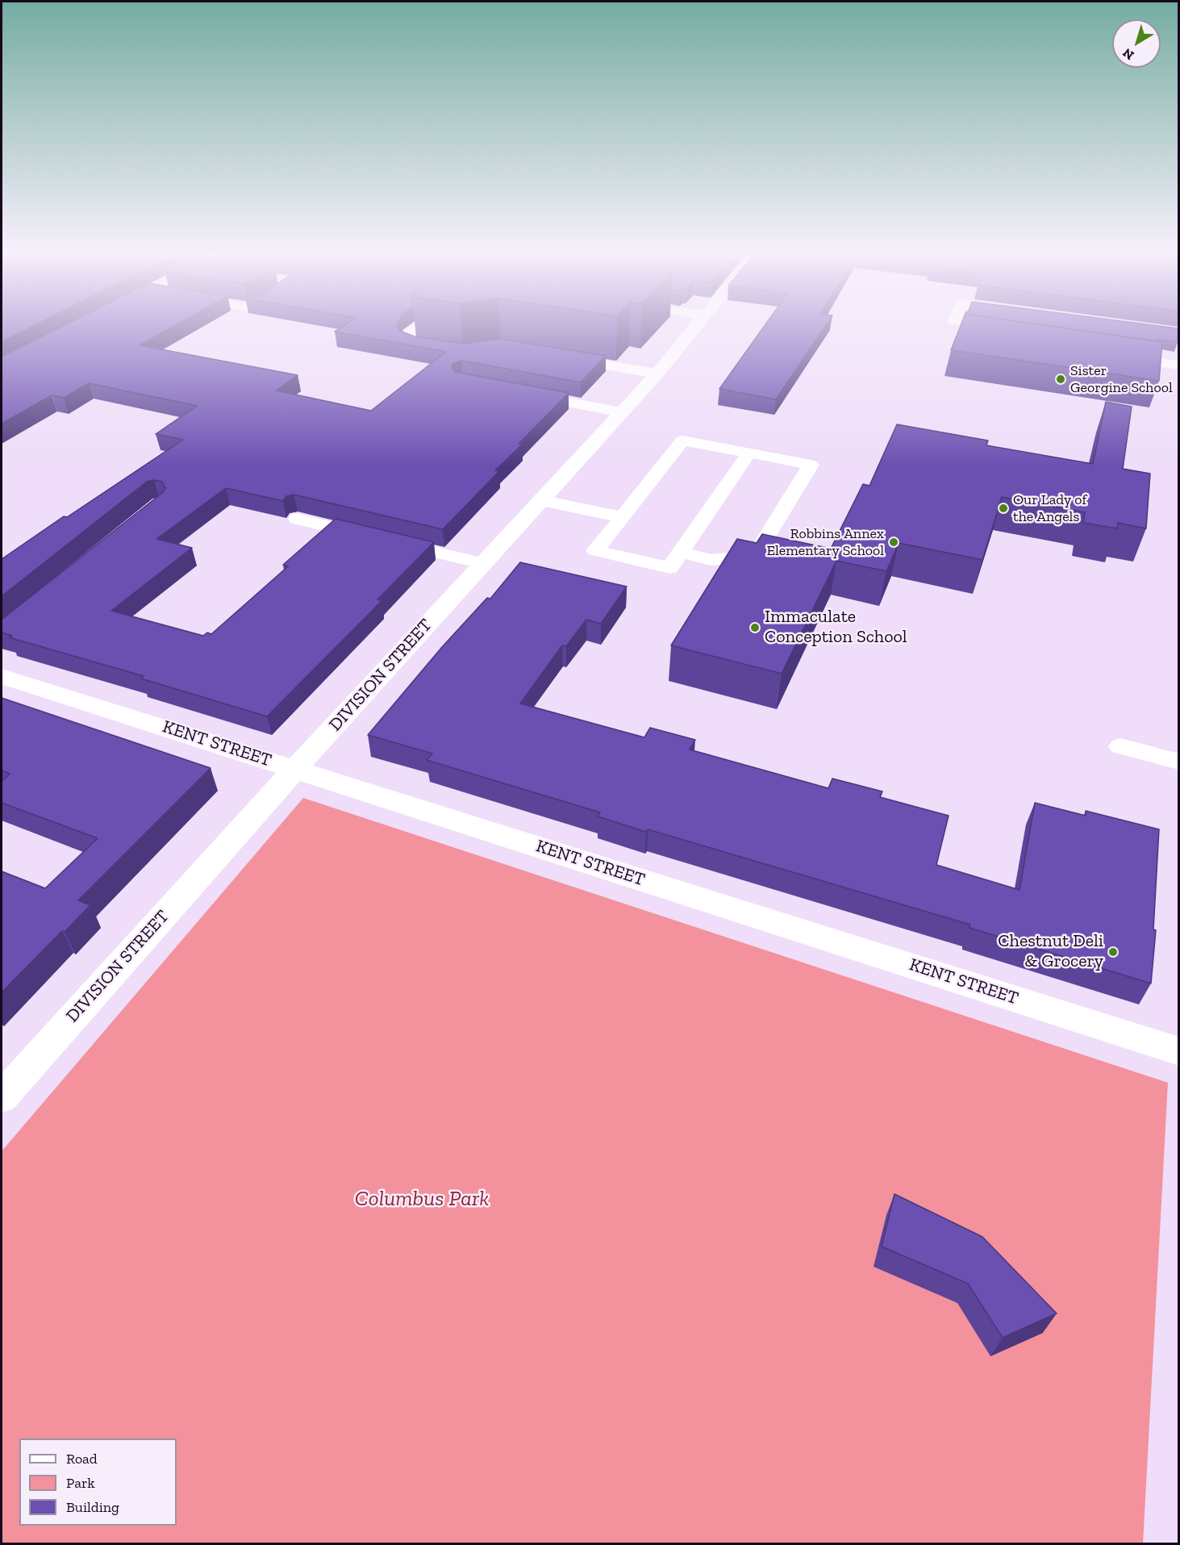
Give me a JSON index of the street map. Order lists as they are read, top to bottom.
{
  "streets": {
    "street": ["DIVISION STREET", "KENT STREET"]
  },
  "crossings": [
    ["DIVISION STREET", "KENT STREET"]
  ],
  "parks": ["Columbus Park"],
  "places": [
    "Sister Georgine School",
    "Our Lady of the Angels",
    "Robbins Annex Elementary School",
    "Immaculate Conception School",
    "Chestnut Deli & Grocery"
  ],
  "legend": ["Road", "Park", "Building"],
  "north": "bottom left"
}
